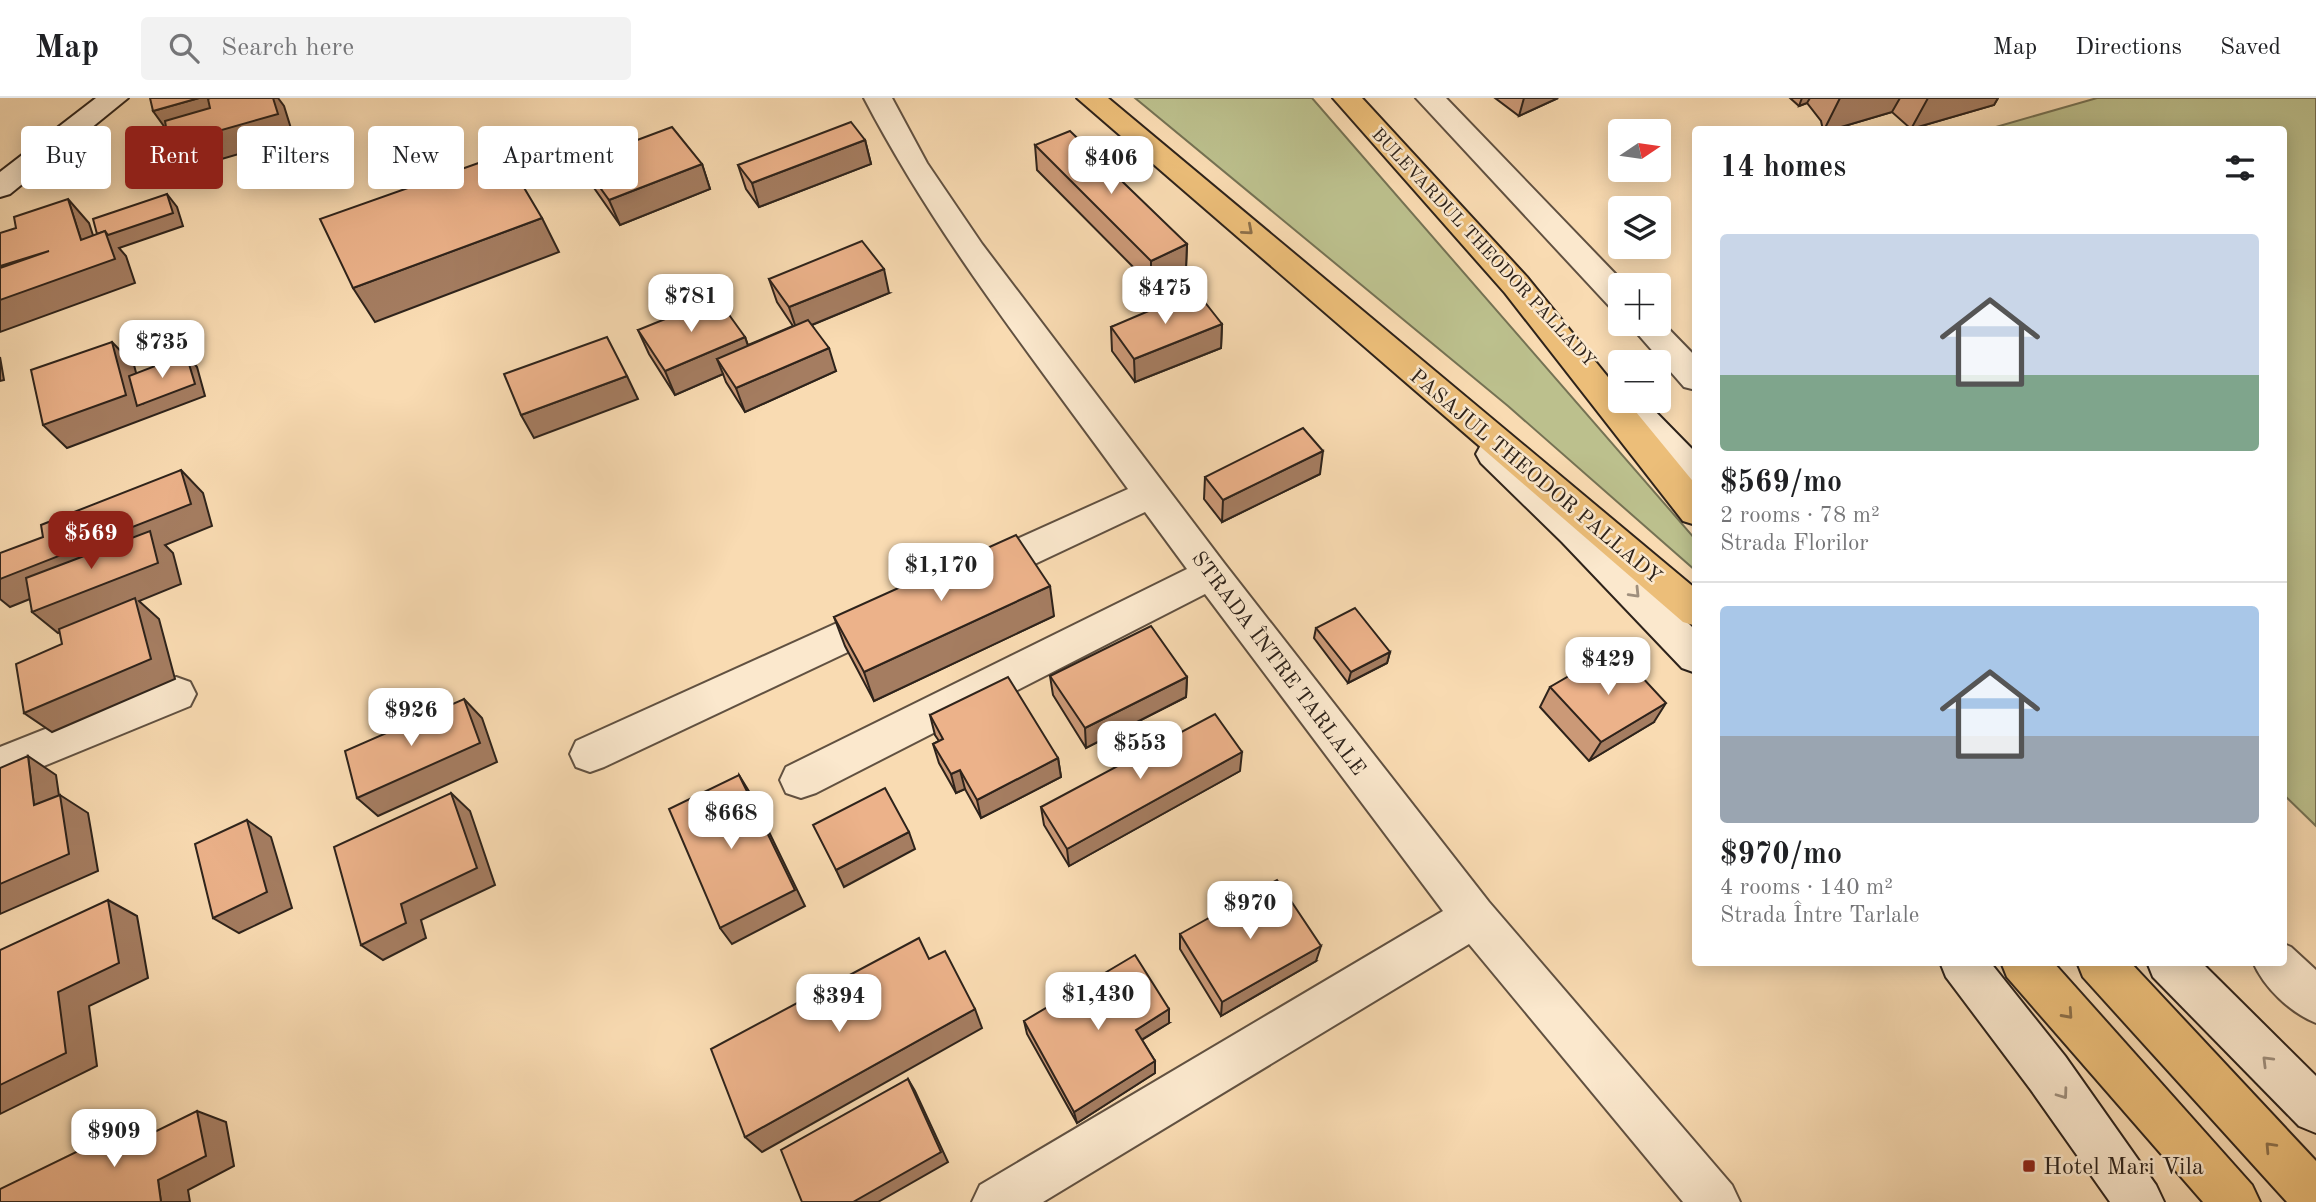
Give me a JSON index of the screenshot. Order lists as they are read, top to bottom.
{
  "streets": {
    "main road": ["BULEVARDUL THEODOR PALLADY", "PASAJUL THEODOR PALLADY"],
    "street": ["STRADA ÎNTRE TARLALE"]
  },
  "places": {
    "transit": ["Hotel Mari Vila"]
  },
  "north": "right",
  "page": {
    "header": "Map",
    "search": "Search here",
    "nav": ["Map", "Directions", "Saved"],
    "map_buttons": ["+", "−"],
    "chip": [
      "Buy",
      "Rent",
      "Filters",
      "New",
      "Apartment"
    ],
    "heading": "14 homes",
    "price": [
      "$406",
      "$475",
      "$781",
      "$735",
      "$569",
      "$1,170",
      "$429",
      "$926",
      "$553",
      "$668",
      "$970",
      "$1,430",
      "$394",
      "$909"
    ],
    "list": [
      {
        "name": "$569/mo",
        "note": "2 rooms · 78 m² · Strada Florilor"
      },
      {
        "name": "$970/mo",
        "note": "4 rooms · 140 m² · Strada Între Tarlale"
      }
    ]
  }
}
